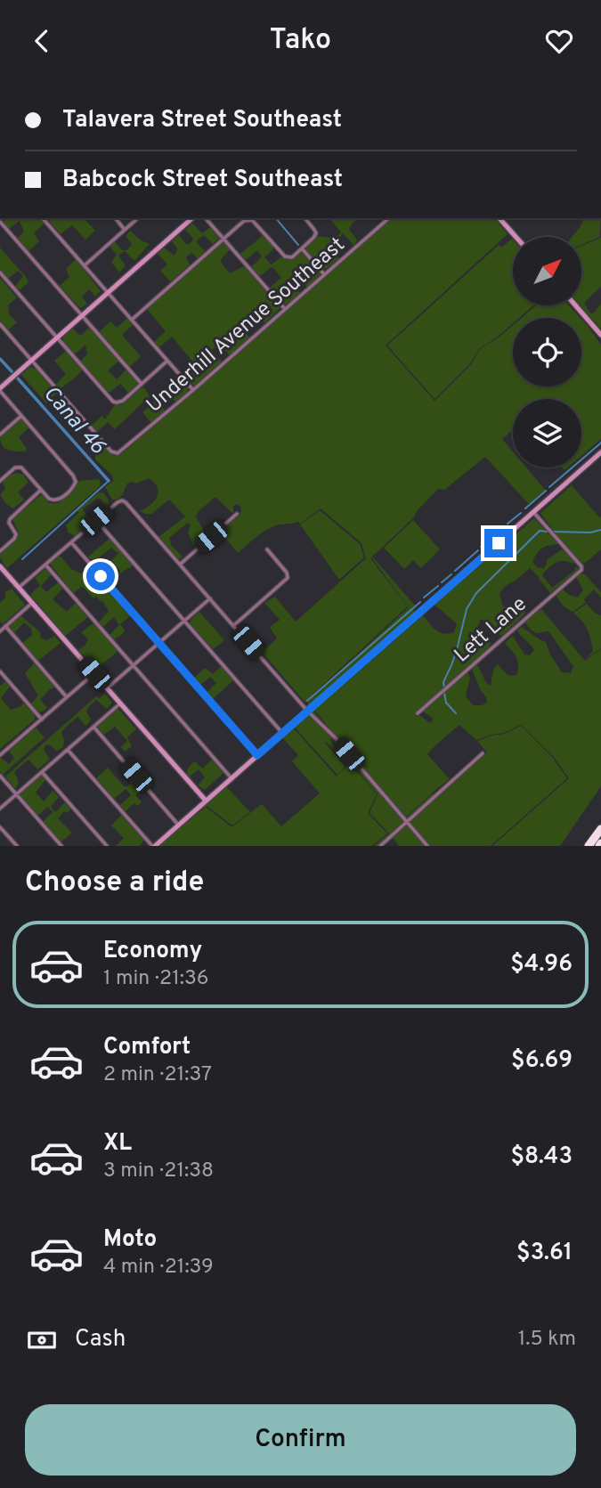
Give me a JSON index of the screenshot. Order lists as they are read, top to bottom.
{
  "streets": {
    "street": ["Underhill Avenue Southeast", "Lett Lane"]
  },
  "water": ["Canal 46"],
  "north": "top right",
  "page": {
    "header": "Tako",
    "banner": ["Talavera Street Southeast", "Babcock Street Southeast"],
    "heading": "Choose a ride",
    "list": [
      {
        "name": "Economy",
        "note": "1 min · 21:36",
        "value": "$4.96"
      },
      {
        "name": "Comfort",
        "note": "2 min · 21:37",
        "value": "$6.69"
      },
      {
        "name": "XL",
        "note": "3 min · 21:38",
        "value": "$8.43"
      },
      {
        "name": "Moto",
        "note": "4 min · 21:39",
        "value": "$3.61"
      }
    ],
    "pay": ["Cash", "1.5 km"],
    "buttons": "Confirm"
  }
}
